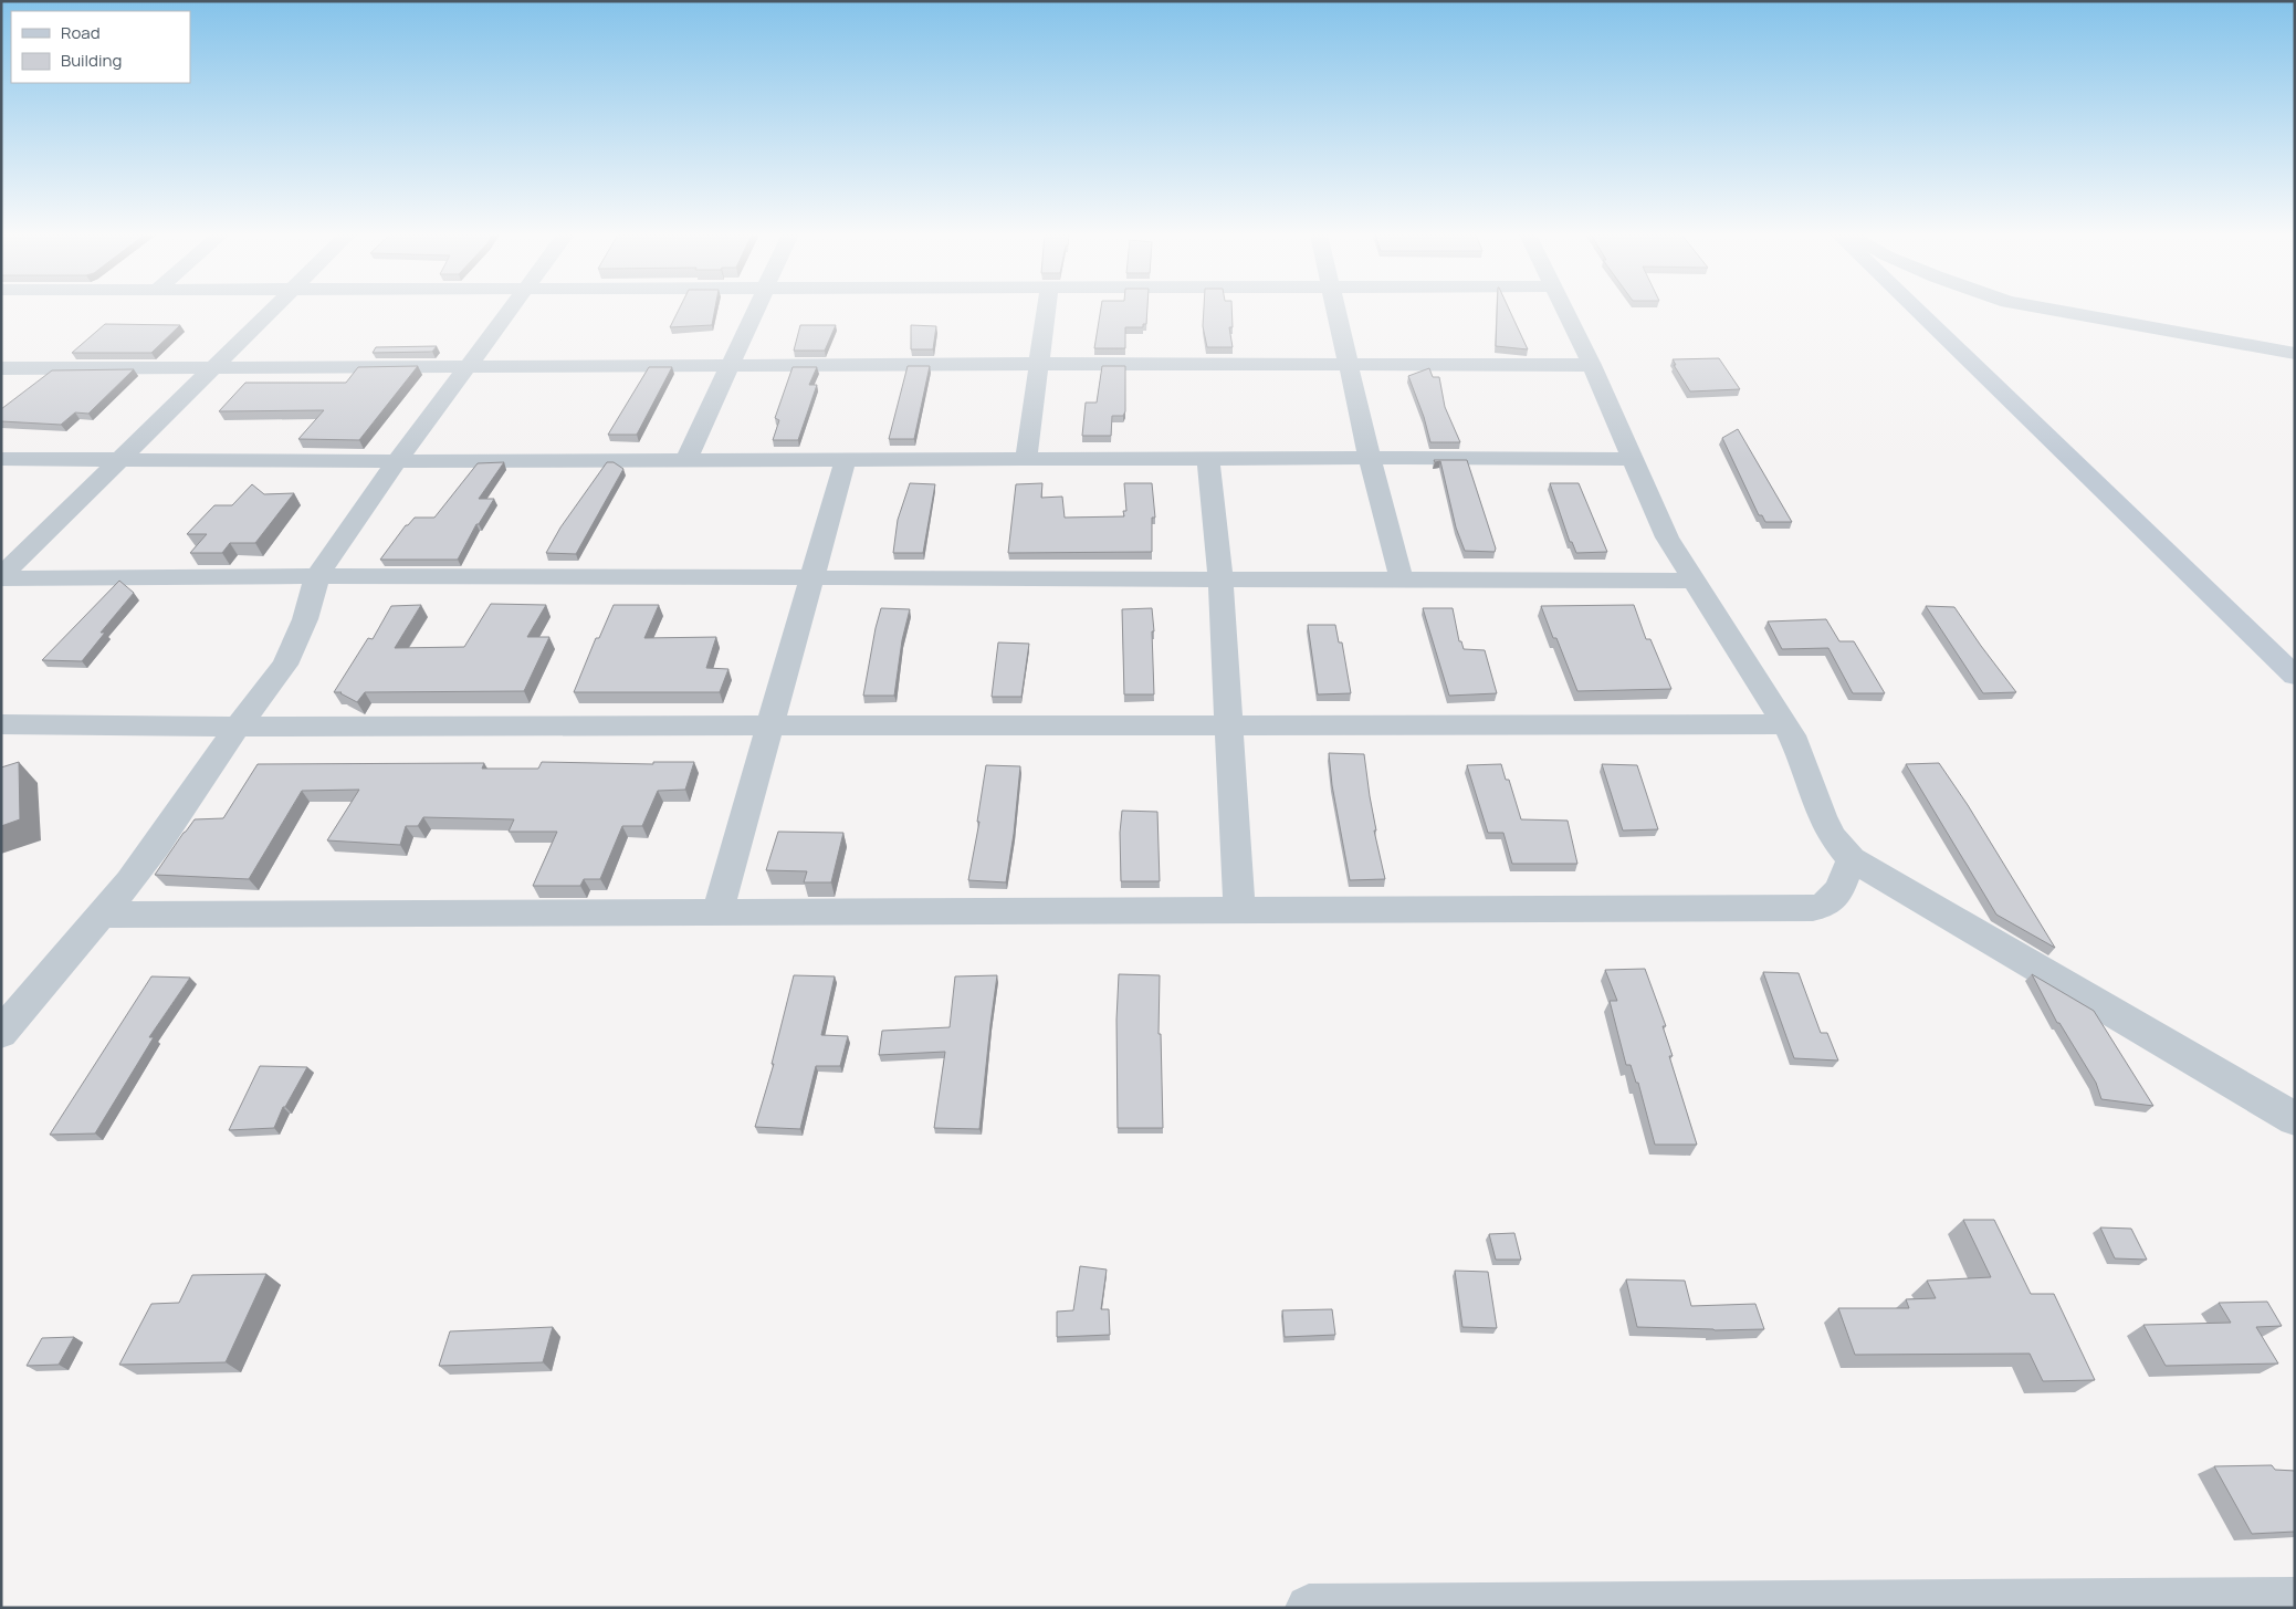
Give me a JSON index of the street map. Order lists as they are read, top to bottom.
{
  "legend": ["Road", "Building"]
}
